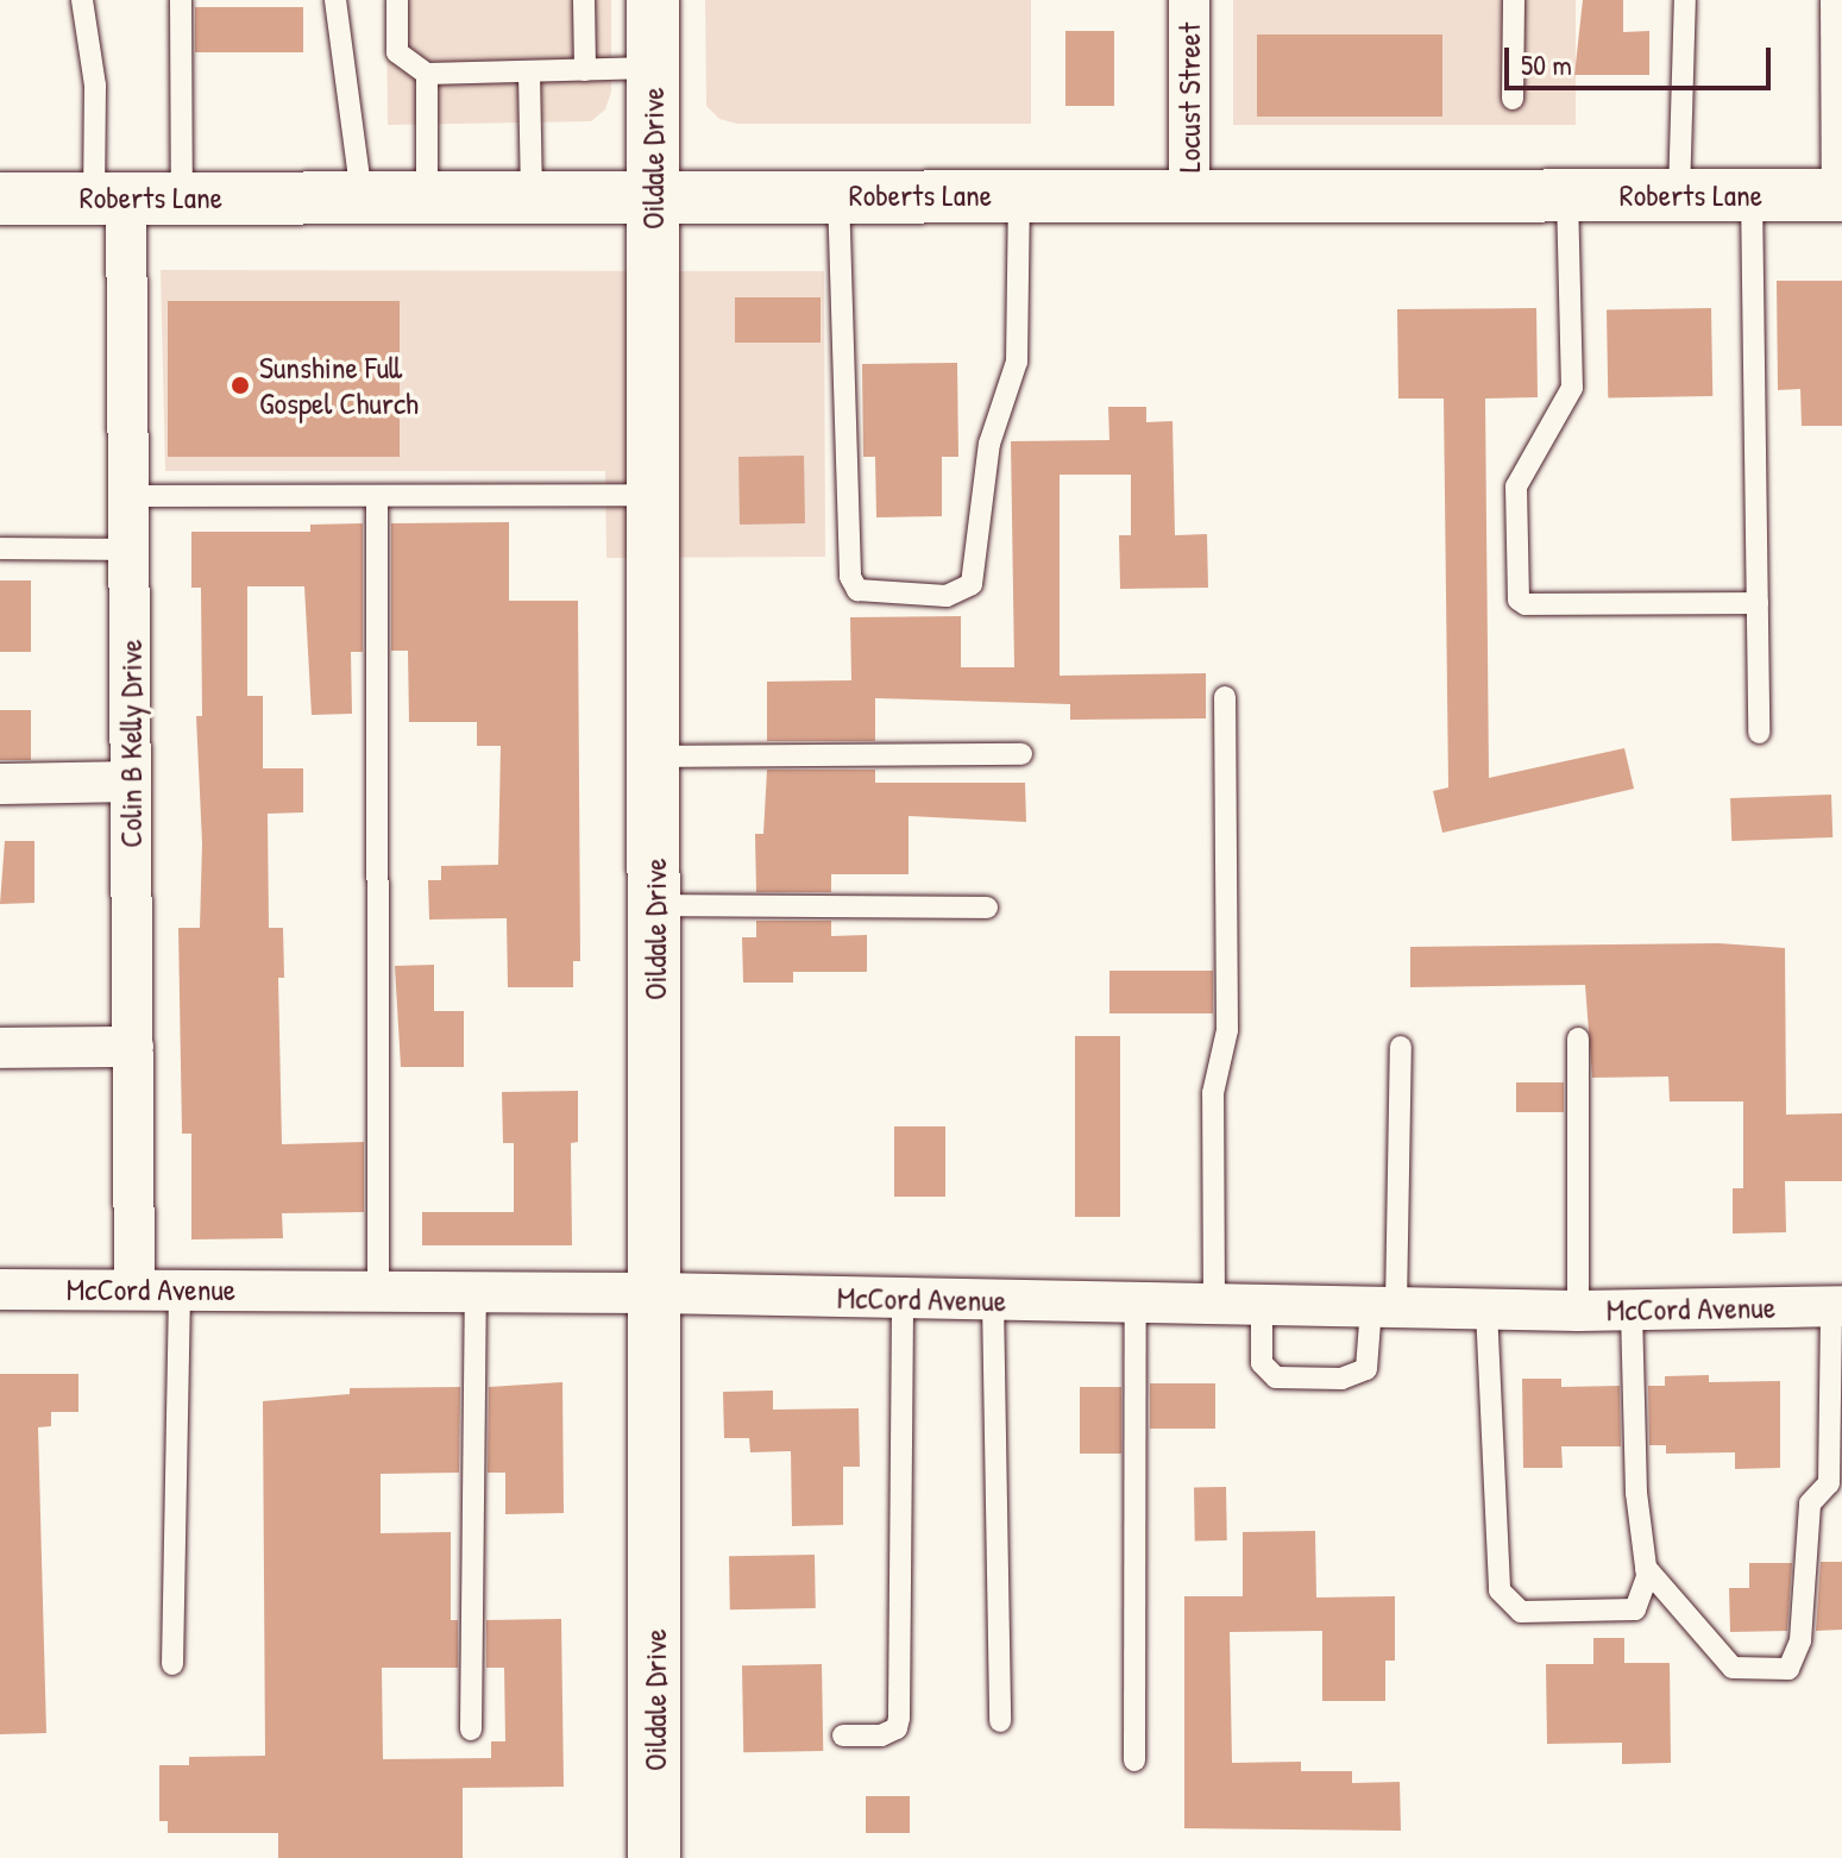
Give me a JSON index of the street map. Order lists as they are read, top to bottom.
{
  "streets": {
    "street": [
      "Locust Street",
      "Oildale Drive",
      "Roberts Lane",
      "Colin B Kelly Drive",
      "McCord Avenue"
    ]
  },
  "crossings": [
    ["Locust Street", "Roberts Lane"],
    ["Oildale Drive", "Roberts Lane"],
    ["Oildale Drive", "McCord Avenue"],
    ["Roberts Lane", "Colin B Kelly Drive"],
    ["Colin B Kelly Drive", "McCord Avenue"]
  ],
  "places": ["Sunshine Full Gospel Church"],
  "scale_bar": "50 m"
}
